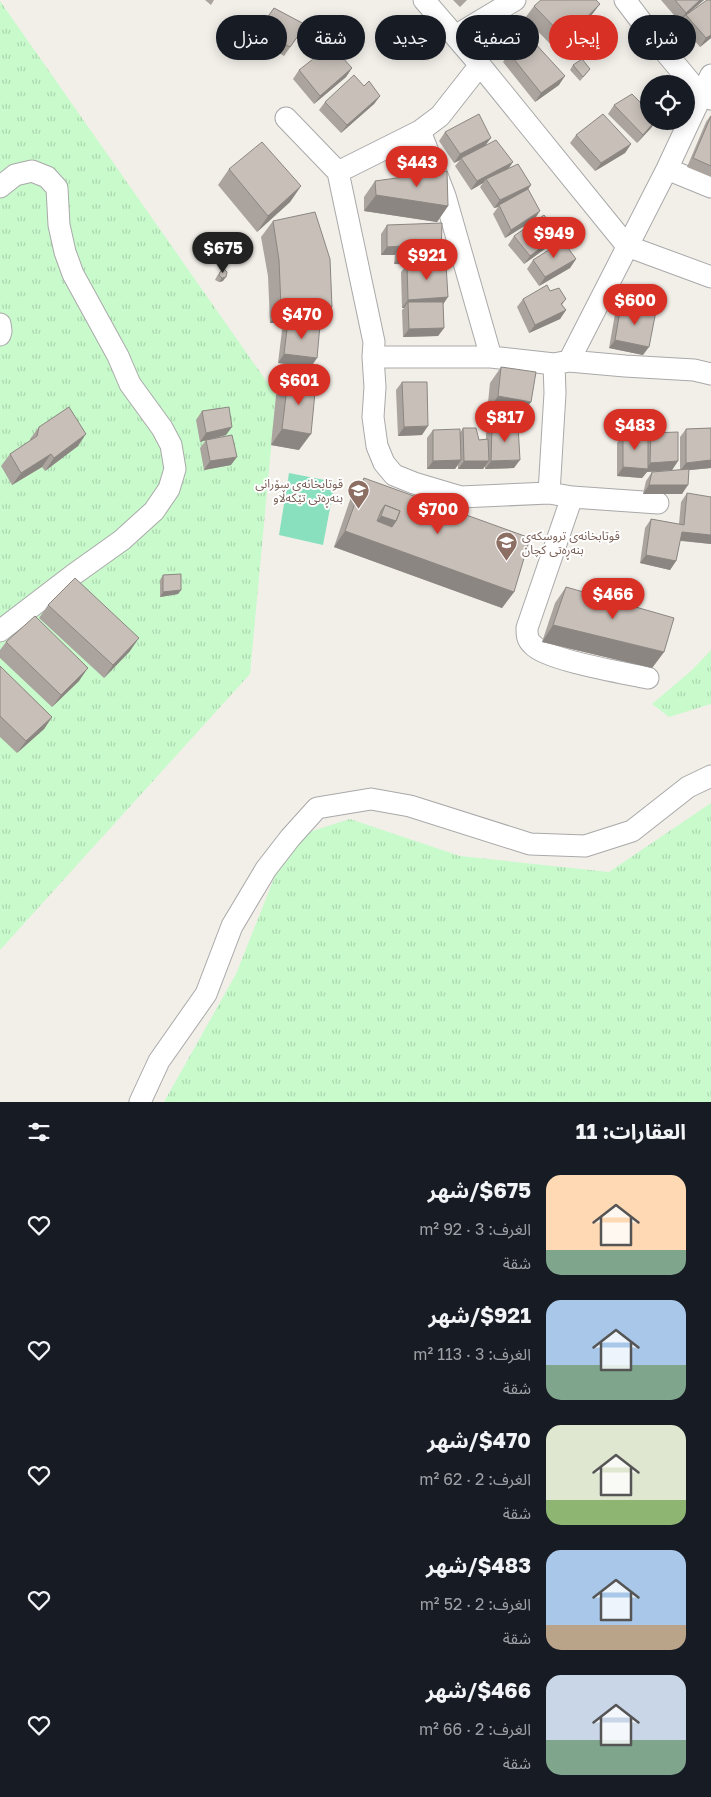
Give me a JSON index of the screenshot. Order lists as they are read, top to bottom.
{
  "places": {
    "school or university": ["قوتابخانەی سۆرانی بنەڕەتی تێکەڵاو", "قوتابخانەی تروسکەی بنەڕەتی کچان"]
  },
  "page": {
    "chip": [
      "شراء",
      "إيجار",
      "تصفية",
      "جديد",
      "شقة",
      "منزل"
    ],
    "price": [
      "$443",
      "$949",
      "$675",
      "$921",
      "$600",
      "$470",
      "$601",
      "$817",
      "$483",
      "$700",
      "$466"
    ],
    "heading": "العقارات: 11",
    "list": [
      {
        "name": "$675/شهر",
        "note": "الغرف: 3 · 92 m² · شقة"
      },
      {
        "name": "$921/شهر",
        "note": "الغرف: 3 · 113 m² · شقة"
      },
      {
        "name": "$470/شهر",
        "note": "الغرف: 2 · 62 m² · شقة"
      },
      {
        "name": "$483/شهر",
        "note": "الغرف: 2 · 52 m² · شقة"
      },
      {
        "name": "$466/شهر",
        "note": "الغرف: 2 · 66 m² · شقة"
      }
    ]
  }
}
